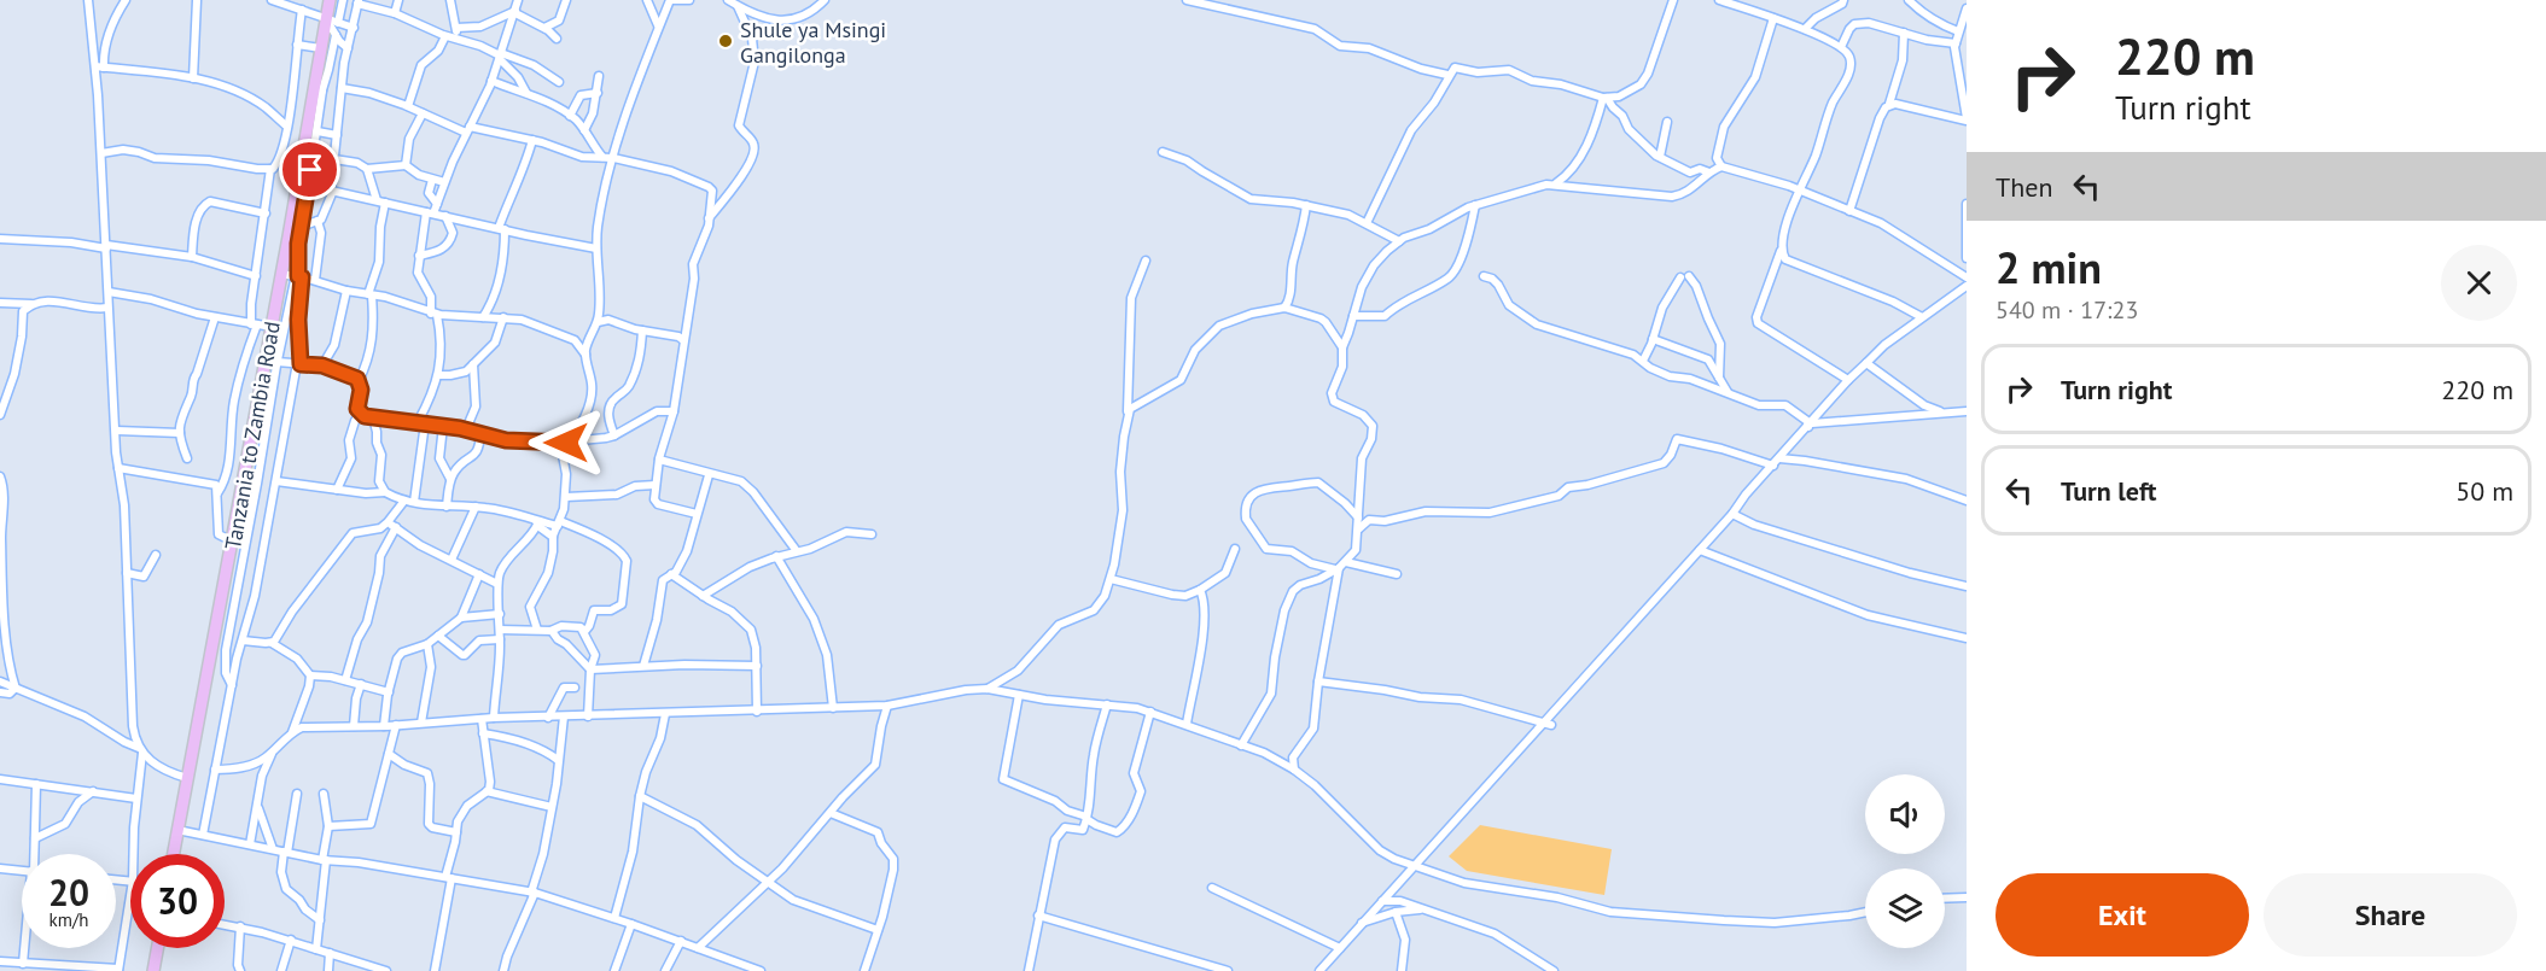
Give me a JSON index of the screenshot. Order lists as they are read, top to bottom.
{
  "streets": {
    "highway": ["Tanzania to Zambia Road"]
  },
  "places": ["Shule ya Msingi Gangilonga"],
  "page": {
    "turn": ["220 m", "Turn right"],
    "then": "Then",
    "heading": ["2 min", "540 m · 17:23"],
    "list": [
      {
        "name": "Turn right",
        "value": "220 m"
      },
      {
        "name": "Turn left",
        "value": "50 m"
      }
    ],
    "speed": "20 km/h",
    "limit": "30",
    "buttons": ["Exit", "Share"]
  }
}
